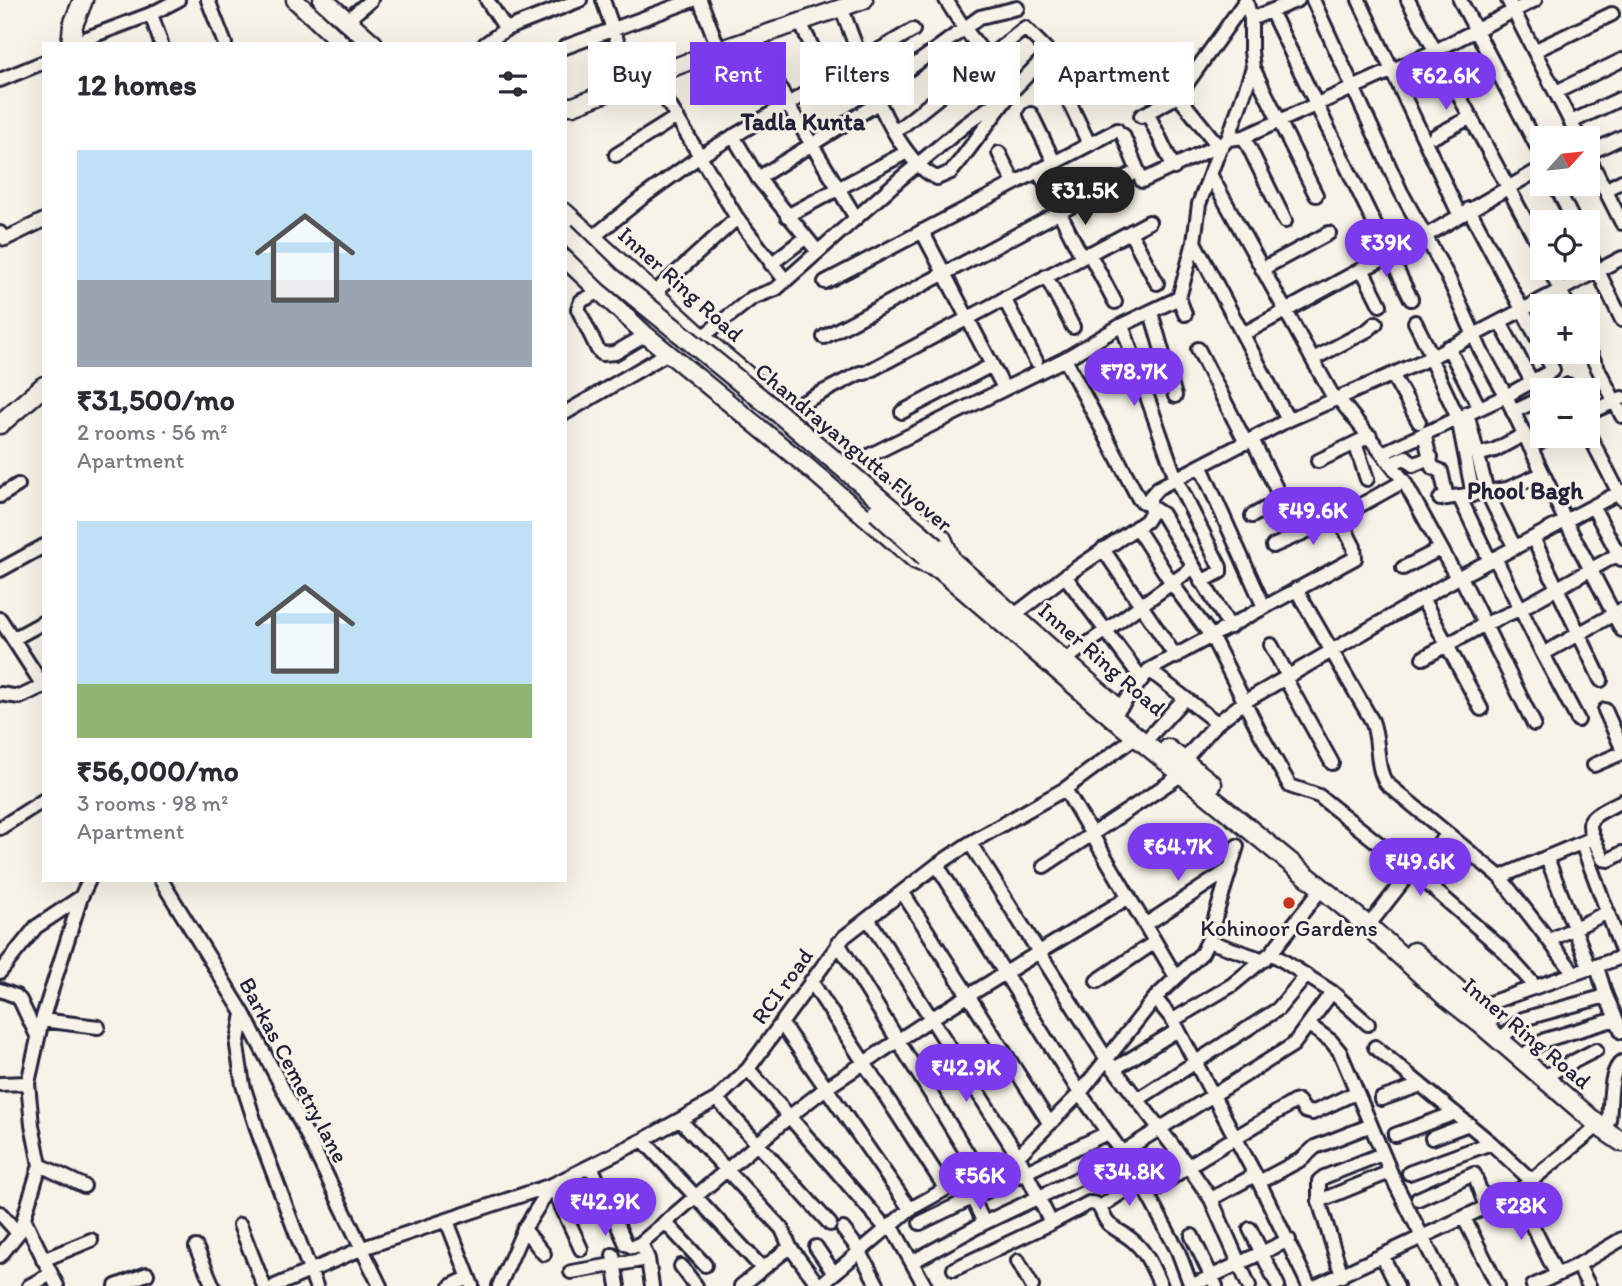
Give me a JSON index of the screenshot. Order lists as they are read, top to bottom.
{
  "streets": {
    "highway": ["Inner Ring Road", "Chandrayangutta Flyover"],
    "street": ["RCI road", "Barkas Cemetry lane"]
  },
  "crossings": [
    ["Inner Ring Road", "Chandrayangutta Flyover"],
    ["Inner Ring Road", "RCI road"],
    ["RCI road", "Barkas Cemetry lane"]
  ],
  "districts": ["Tadla Kunta", "Phool Bagh"],
  "places": ["Kohinoor Gardens"],
  "north": "top right",
  "page": {
    "chip": [
      "Buy",
      "Rent",
      "Filters",
      "New",
      "Apartment"
    ],
    "heading": "12 homes",
    "price": [
      "₹62.6K",
      "₹31.5K",
      "₹39K",
      "₹78.7K",
      "₹49.6K",
      "₹64.7K",
      "₹49.6K",
      "₹42.9K",
      "₹34.8K",
      "₹56K",
      "₹42.9K",
      "₹28K"
    ],
    "map_buttons": ["+", "−"],
    "list": [
      {
        "name": "₹31,500/mo",
        "note": "2 rooms · 56 m² · Apartment"
      },
      {
        "name": "₹56,000/mo",
        "note": "3 rooms · 98 m² · Apartment"
      }
    ]
  }
}
